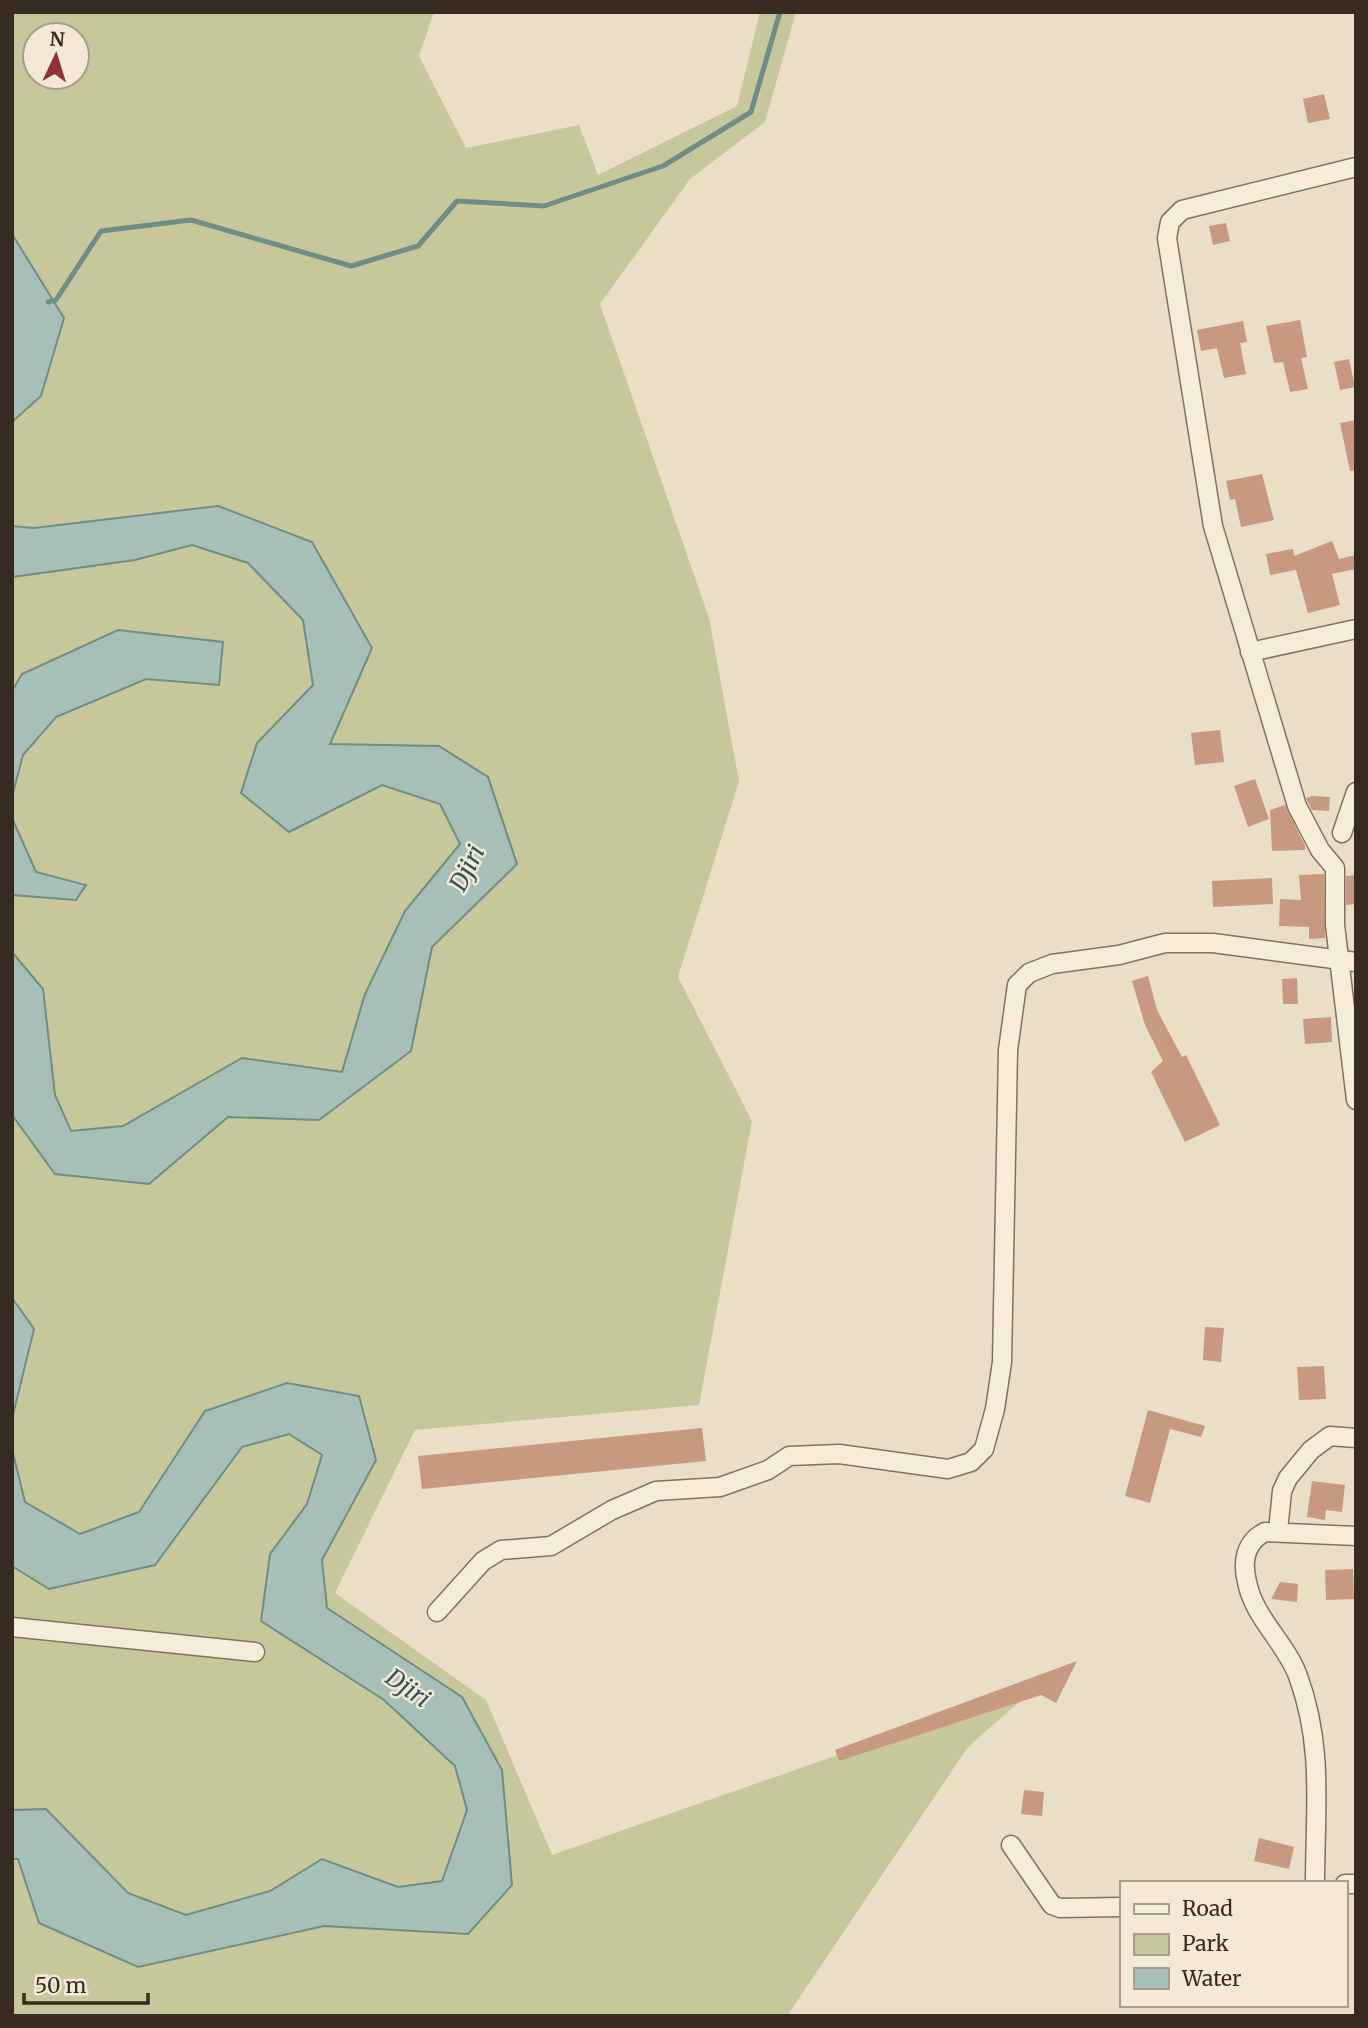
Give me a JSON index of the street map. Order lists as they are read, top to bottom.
{
  "water": ["Djiri"],
  "legend": ["Road", "Park", "Water"],
  "scale_bar": "50 m",
  "north": "top"
}
